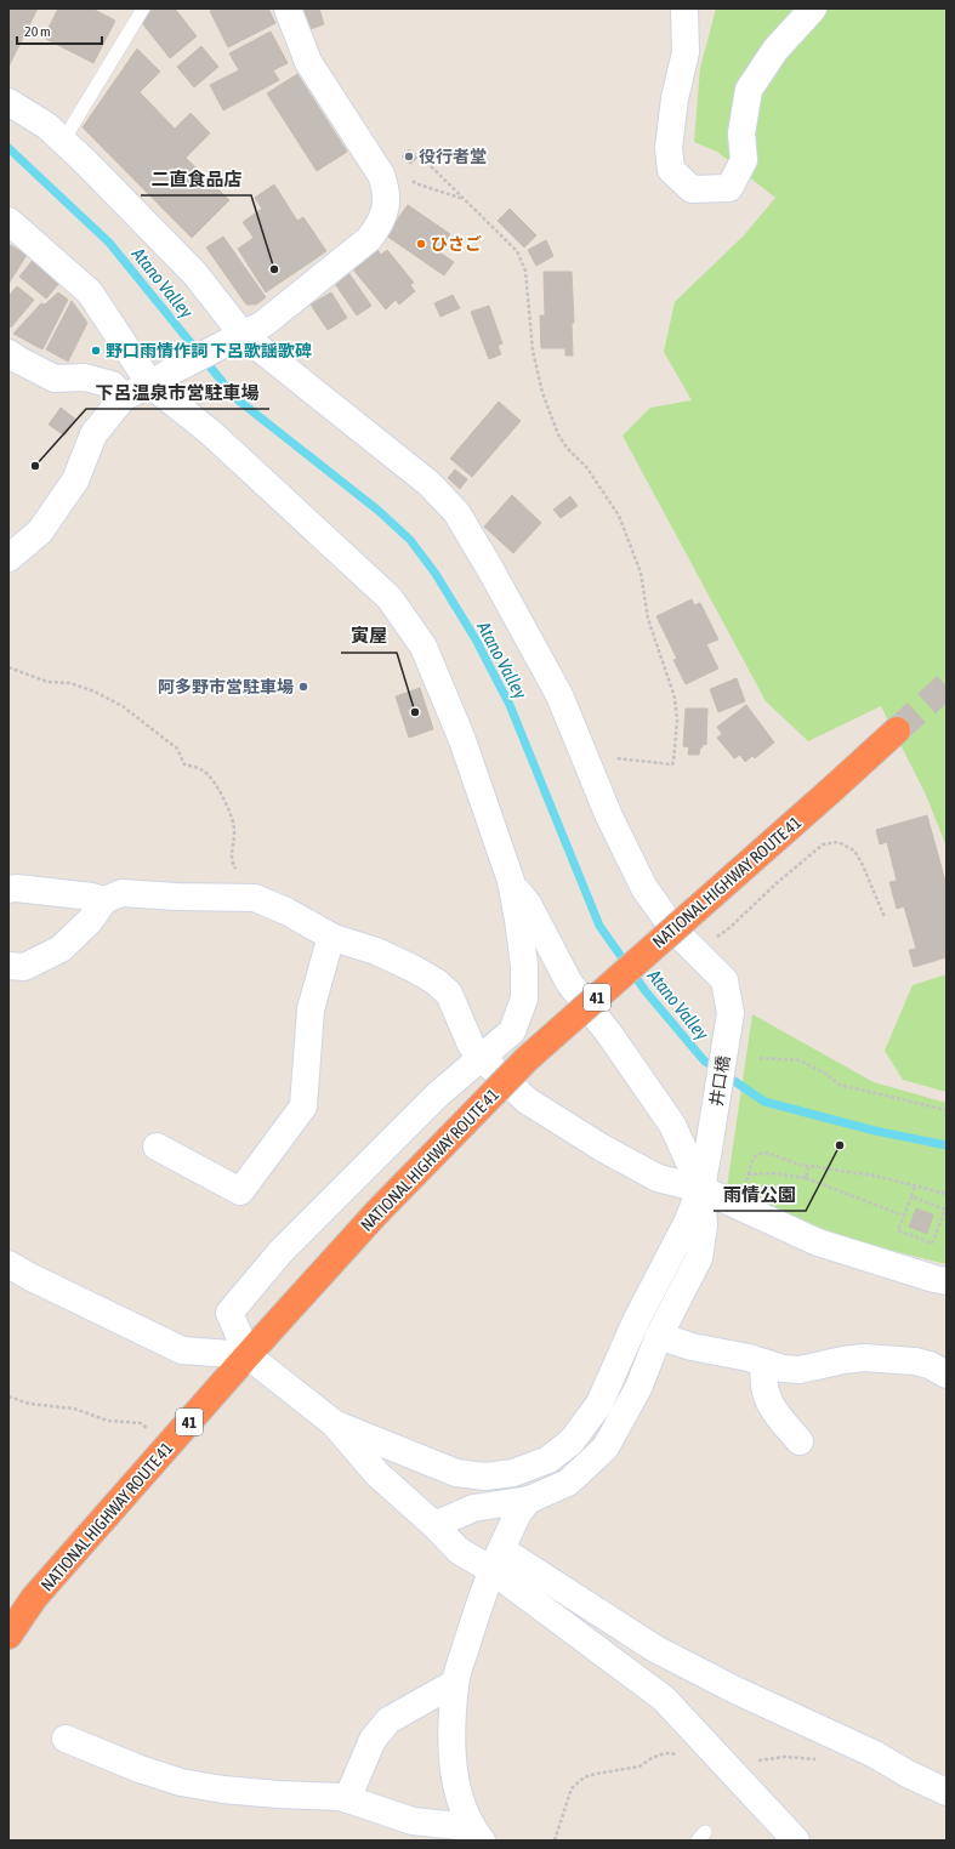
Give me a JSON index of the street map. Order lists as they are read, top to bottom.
{
  "streets": {
    "highway": ["NATIONAL HIGHWAY ROUTE 41", "41"],
    "street": ["井口橋"]
  },
  "water": ["Atano Valley"],
  "places": [
    "役行者堂",
    "ひさご",
    "二直食品店",
    "野口雨情作詞 下呂歌謡歌碑",
    "下呂温泉市営駐車場",
    "阿多野市営駐車場",
    "寅屋",
    "雨情公園"
  ],
  "scale_bar": "20 m"
}
